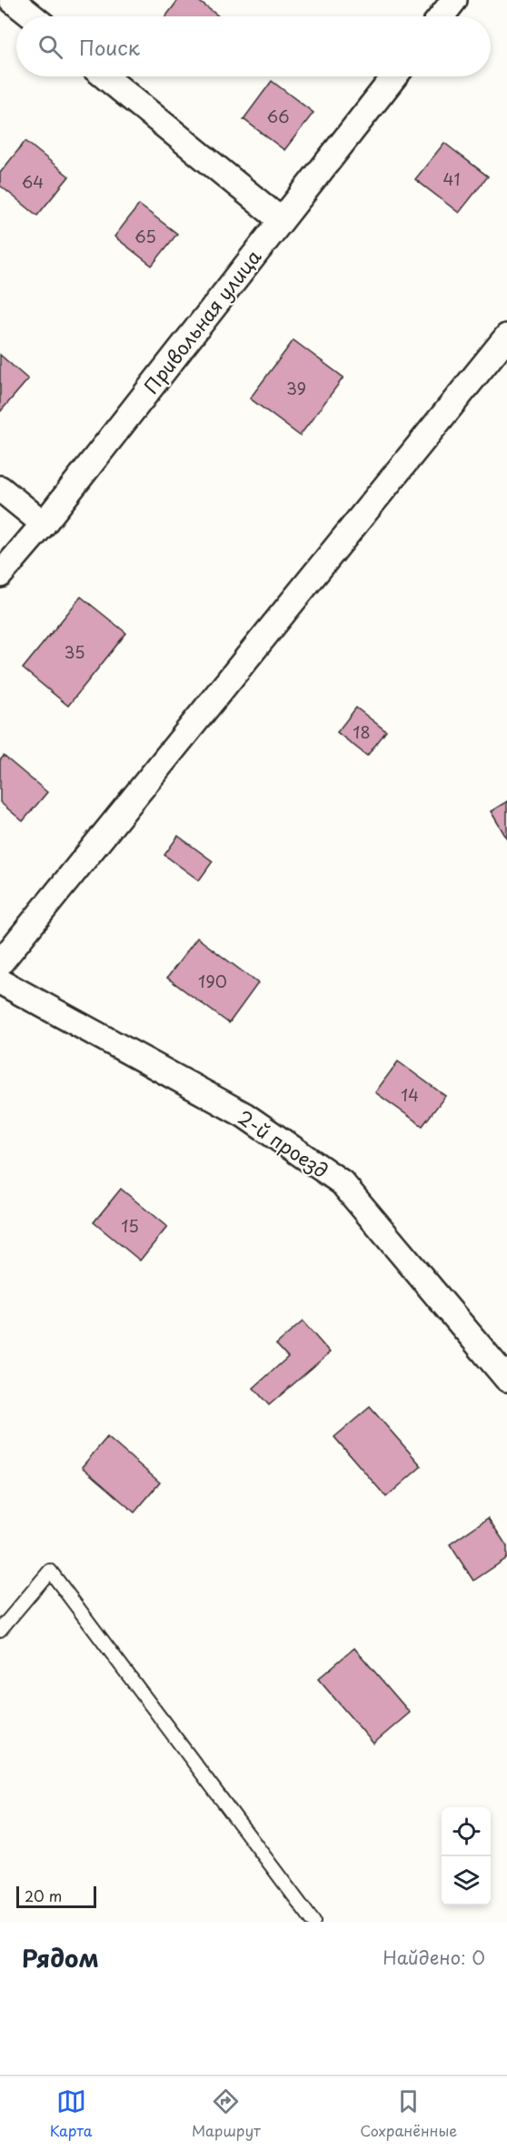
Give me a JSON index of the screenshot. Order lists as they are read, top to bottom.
{
  "streets": {
    "street": ["Привольная улица", "2-й проезд"]
  },
  "house_numbers": [
    "66",
    "41",
    "64",
    "65",
    "39",
    "35",
    "18",
    "190",
    "14",
    "15"
  ],
  "scale_bar": "20 m",
  "page": {
    "search": "Поиск",
    "scale": "20 m",
    "heading": ["Рядом", "Найдено: 0"],
    "nav": ["Карта", "Маршрут", "Сохранённые"]
  }
}
